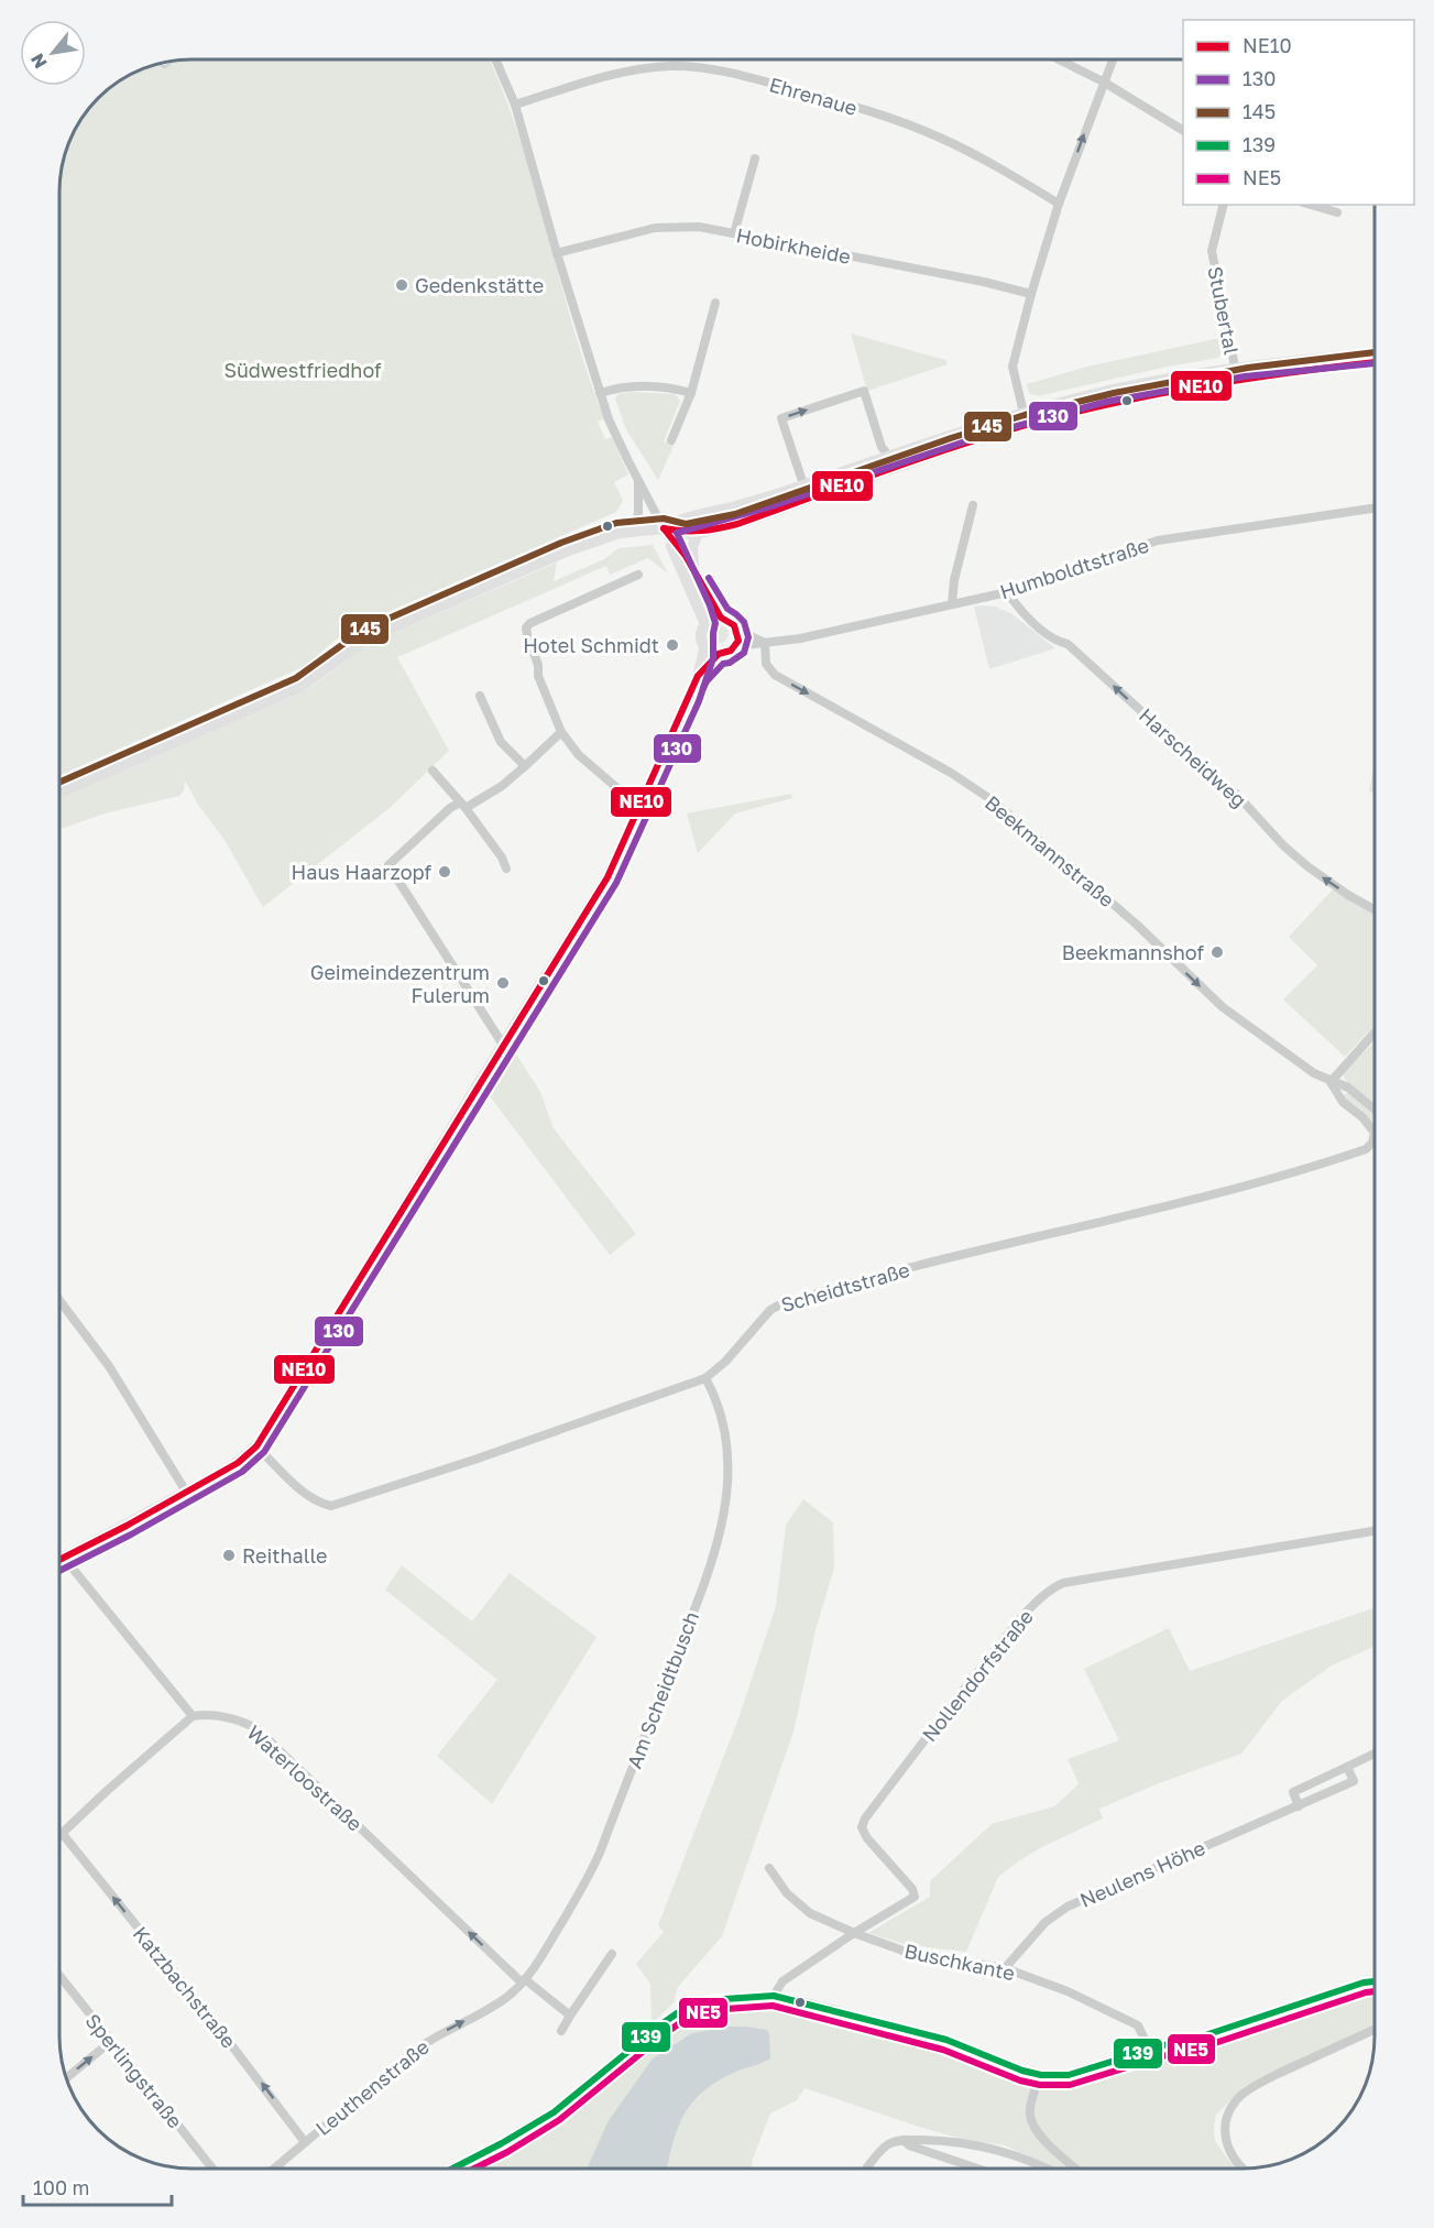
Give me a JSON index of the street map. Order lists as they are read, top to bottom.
{
  "streets": {
    "main road": ["Humboldtstraße"],
    "street": [
      "Ehrenaue",
      "Hobirkheide",
      "Stubertal",
      "Harscheidweg",
      "Beekmannstraße",
      "Scheidtstraße",
      "Nollendorfstraße",
      "Am Scheidtbusch",
      "Waterloostraße",
      "Neulens Höhe",
      "Buschkante",
      "Katzbachstraße",
      "Sperlingstraße",
      "Leuthenstraße"
    ]
  },
  "crossings": [
    ["Humboldtstraße", "Harscheidweg"],
    ["Humboldtstraße", "Beekmannstraße"],
    ["Humboldtstraße", "Scheidtstraße"],
    ["Beekmannstraße", "Scheidtstraße"],
    ["Scheidtstraße", "Am Scheidtbusch"],
    ["Nollendorfstraße", "Buschkante"],
    ["Am Scheidtbusch", "Waterloostraße"],
    ["Am Scheidtbusch", "Leuthenstraße"],
    ["Waterloostraße", "Leuthenstraße"],
    ["Neulens Höhe", "Buschkante"],
    ["Katzbachstraße", "Leuthenstraße"]
  ],
  "one_way": [
    "Harscheidweg",
    "Beekmannstraße",
    "Waterloostraße",
    "Katzbachstraße",
    "Leuthenstraße"
  ],
  "parks": ["Südwestfriedhof"],
  "places": [
    "Gedenkstätte",
    "Hotel Schmidt",
    "Haus Haarzopf",
    "Beekmannshof",
    "Geimeindezentrum Fulerum",
    "Reithalle"
  ],
  "lines": [
    "transit line 145",
    "transit line NE10",
    "transit line 130",
    "transit line 139",
    "transit line NE5"
  ],
  "legend": [
    "NE10",
    "130",
    "145",
    "139",
    "NE5"
  ],
  "scale_bar": "100 m",
  "north": "bottom left"
}
